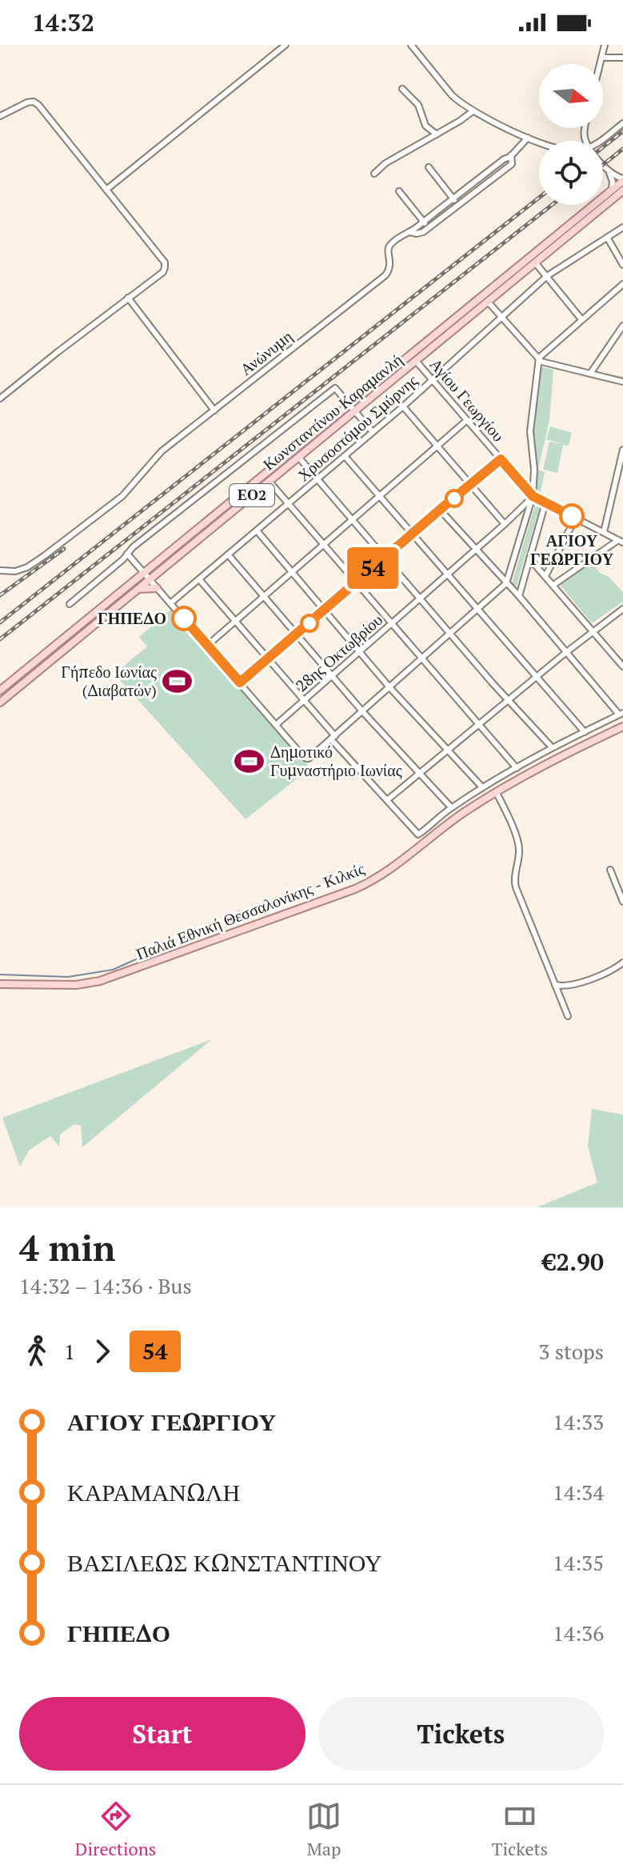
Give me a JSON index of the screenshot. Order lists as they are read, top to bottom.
{
  "streets": {
    "main road": ["Κωνσταντίνου Καραμανλή", "ΕΟ2", "Παλιά Εθνική Θεσσαλονίκης - Κιλκίς"],
    "street": [
      "Ανώνυμη",
      "Αγίου Γεωργίου",
      "Χρυσοστόμου Σμύρνης",
      "28ης Οκτωβρίου"
    ]
  },
  "crossings": [
    ["Αγίου Γεωργίου", "Κωνσταντίνου Καραμανλή"],
    ["Αγίου Γεωργίου", "Χρυσοστόμου Σμύρνης"],
    ["Αγίου Γεωργίου", "28ης Οκτωβρίου"]
  ],
  "places": {
    "other": ["ΑΓΙΟΥ ΓΕΩΡΓΙΟΥ", "ΓΗΠΕΔΟ"],
    "sports": ["Γήπεδο Ιωνίας (Διαβατών)", "Δημοτικό Γυμναστήριο Ιωνίας"]
  },
  "lines": ["bus line 54"],
  "north": "right",
  "page": {
    "status": "14:32",
    "on_map": "54",
    "heading": ["4 min", "14:32 – 14:36 · Bus", "€2.90"],
    "legs": ["1", "54", "3 stops"],
    "list": [
      {
        "name": "ΑΓΙΟΥ ΓΕΩΡΓΙΟΥ",
        "value": "14:33"
      },
      {
        "name": "ΚΑΡΑΜΑΝΩΛΗ",
        "value": "14:34"
      },
      {
        "name": "ΒΑΣΙΛΕΩΣ ΚΩΝΣΤΑΝΤΙΝΟΥ",
        "value": "14:35"
      },
      {
        "name": "ΓΗΠΕΔΟ",
        "value": "14:36"
      }
    ],
    "buttons": ["Start", "Tickets"],
    "tabs": ["Directions", "Map", "Tickets"]
  }
}
